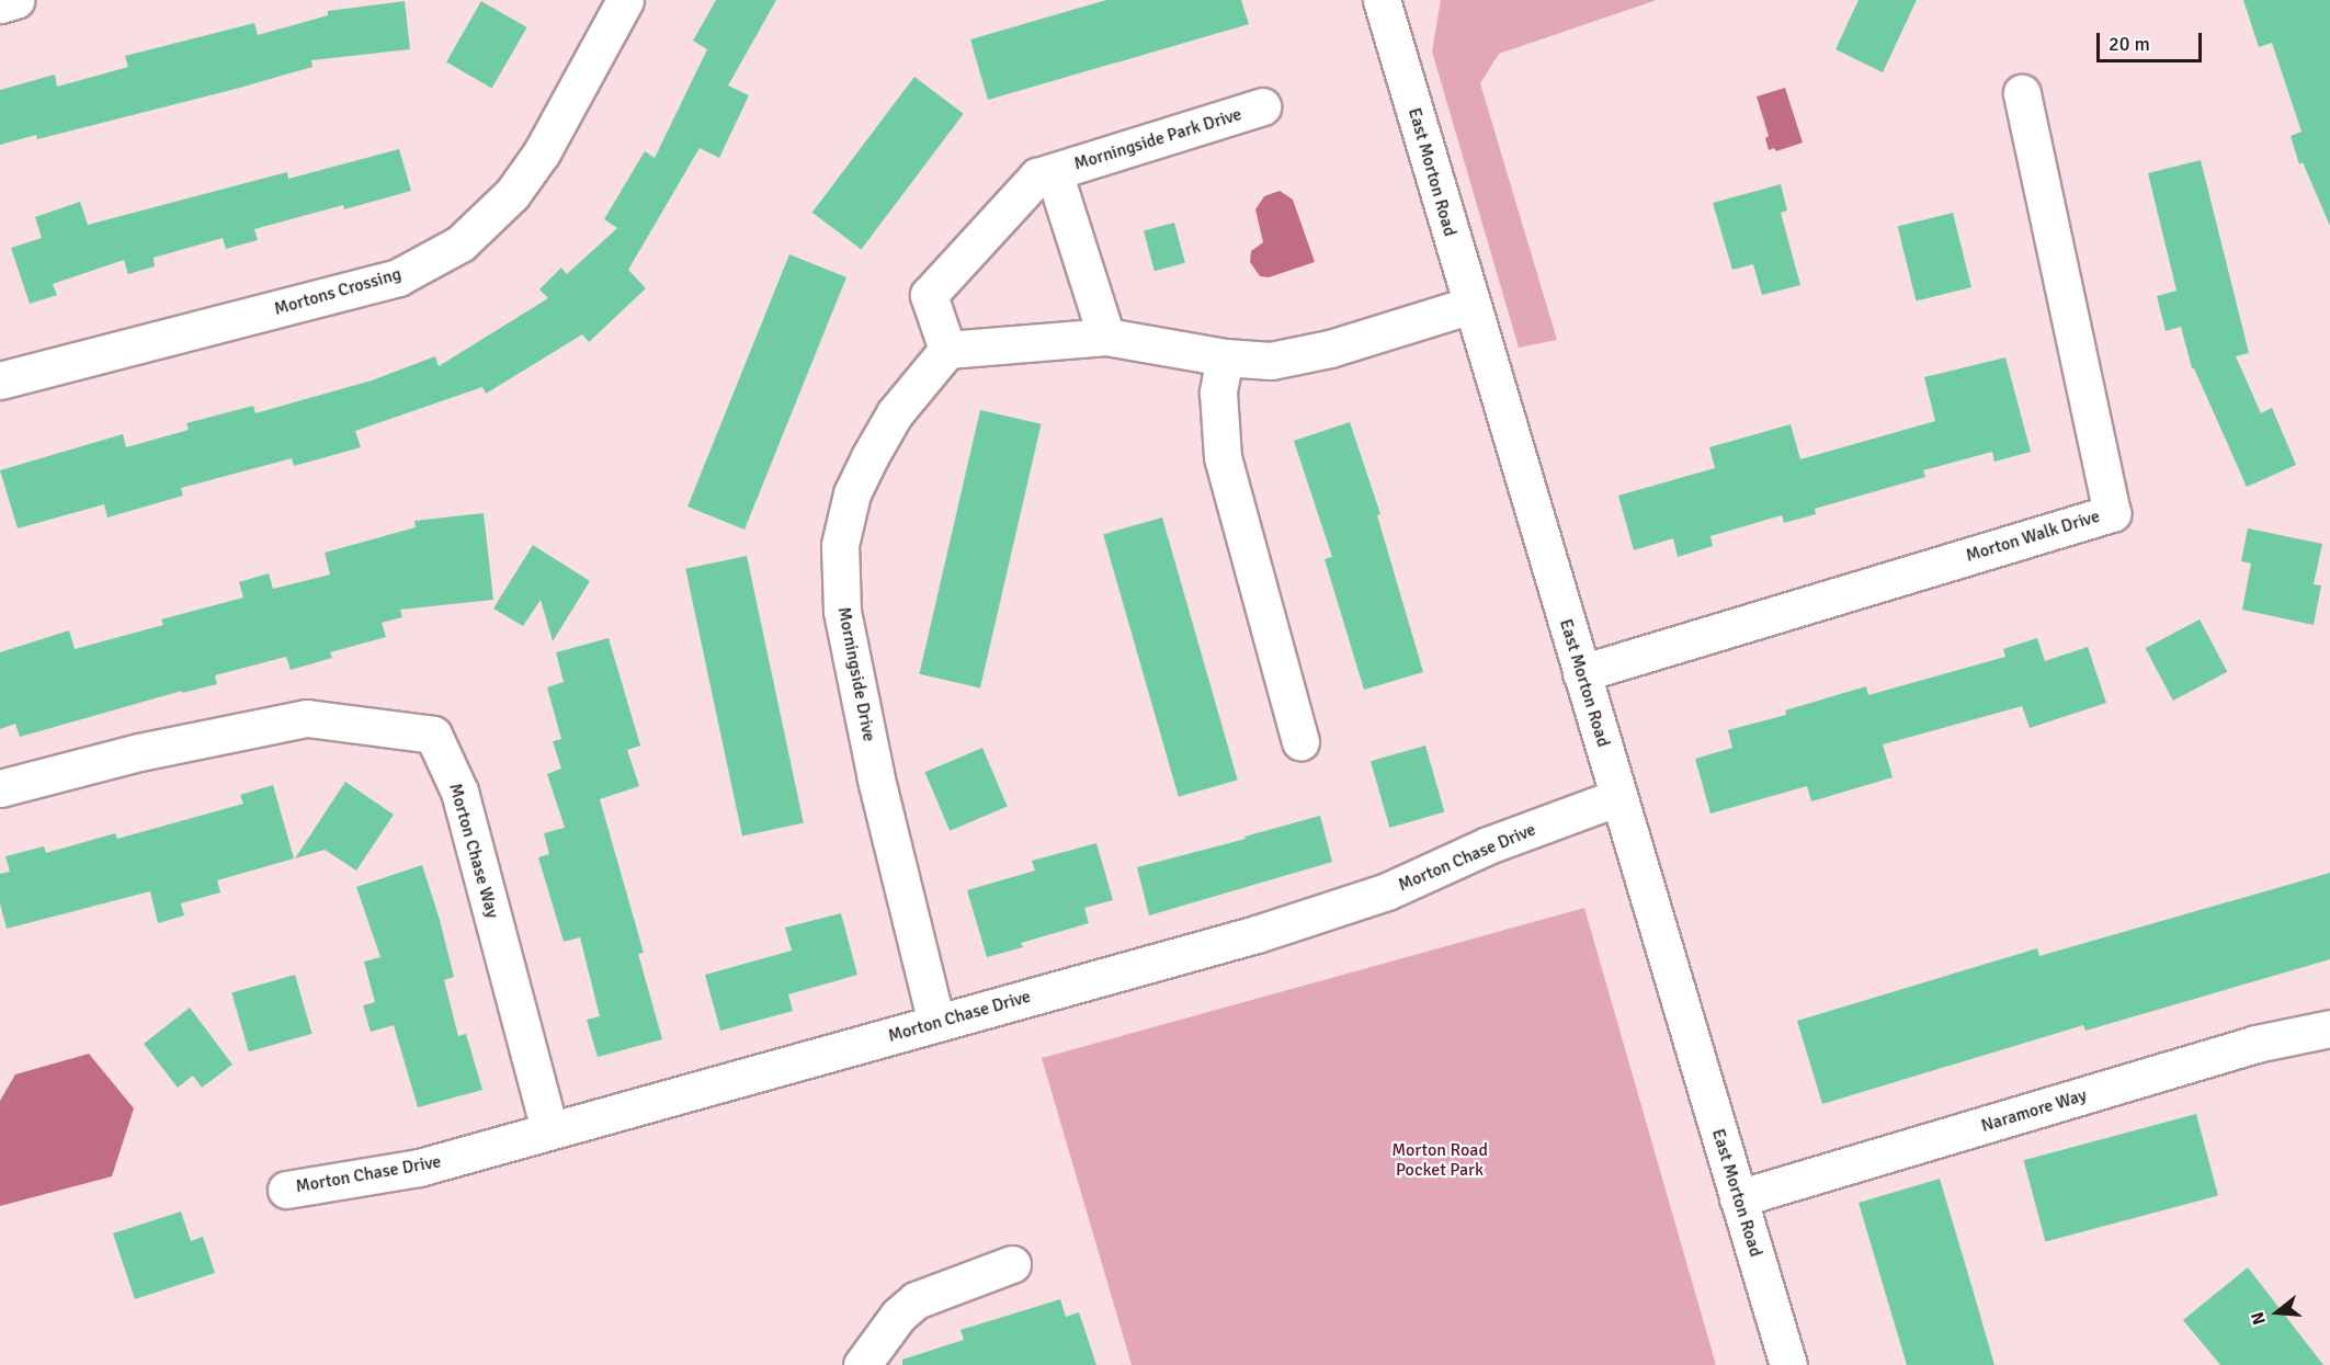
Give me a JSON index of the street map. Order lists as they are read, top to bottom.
{
  "streets": {
    "street": [
      "Morningside Park Drive",
      "East Morton Road",
      "Mortons Crossing",
      "Morton Walk Drive",
      "Morningside Drive",
      "Morton Chase Way",
      "Morton Chase Drive",
      "Naramore Way"
    ]
  },
  "crossings": [
    ["Morningside Park Drive", "Morningside Drive"],
    ["East Morton Road", "Morton Walk Drive"],
    ["East Morton Road", "Morton Chase Drive"],
    ["East Morton Road", "Naramore Way"],
    ["Morningside Drive", "Morton Chase Drive"],
    ["Morton Chase Way", "Morton Chase Drive"]
  ],
  "parks": ["Morton Road Pocket Park"],
  "scale_bar": "20 m",
  "north": "left"
}
